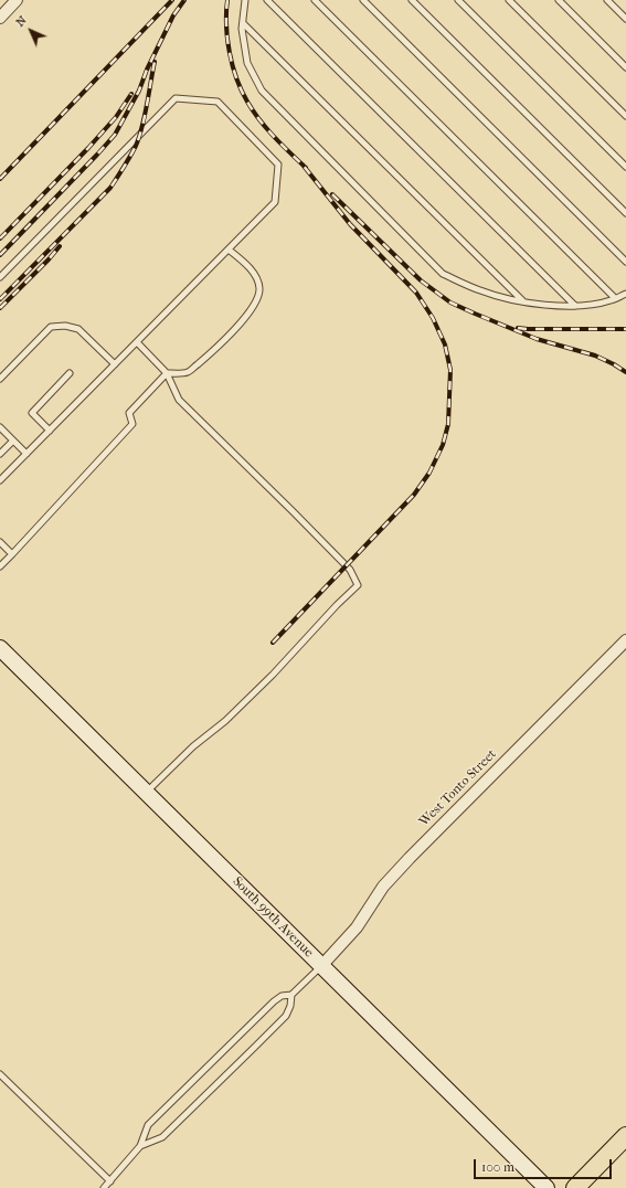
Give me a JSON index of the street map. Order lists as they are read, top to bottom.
{
  "streets": {
    "main road": ["South 99th Avenue"],
    "street": ["West Tonto Street"]
  },
  "crossings": [
    ["West Tonto Street", "South 99th Avenue"]
  ],
  "scale_bar": "100 m",
  "north": "top left"
}
